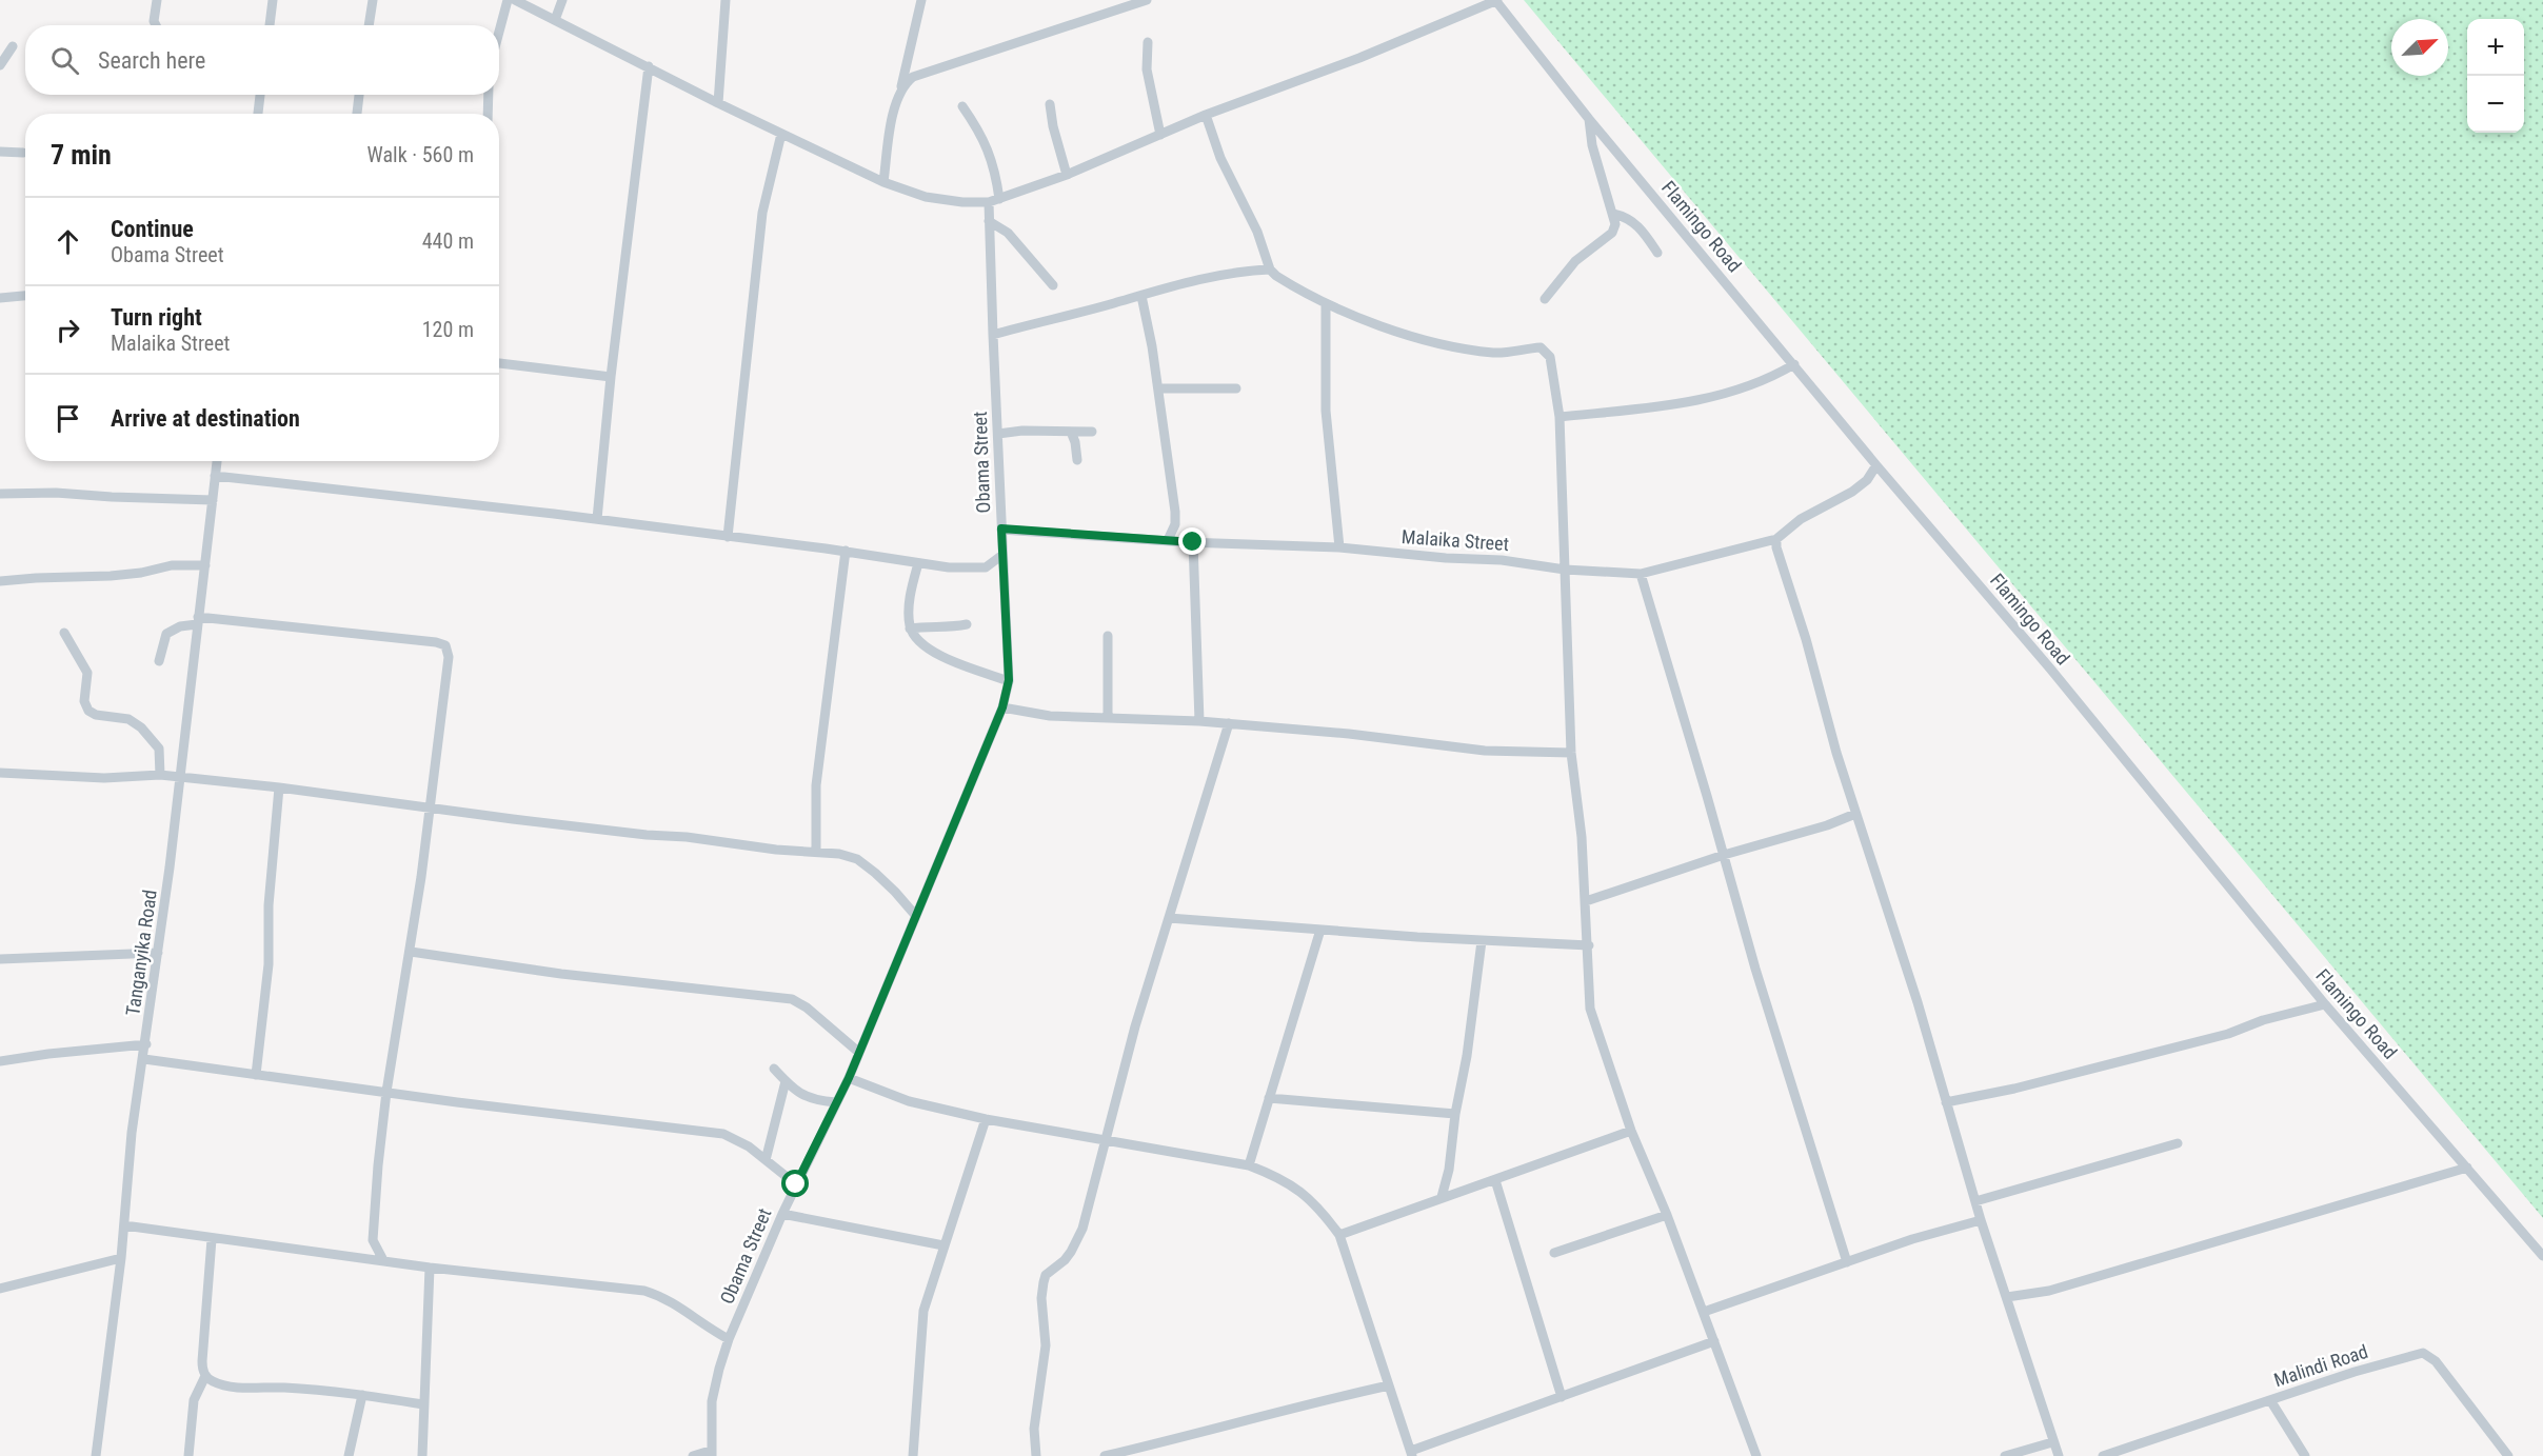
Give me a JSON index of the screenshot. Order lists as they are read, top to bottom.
{
  "streets": {
    "street": [
      "Flamingo Road",
      "Obama Street",
      "Malaika Street",
      "Tanganyika Road",
      "Malindi Road"
    ]
  },
  "crossings": [
    ["Flamingo Road", "Malaika Street"],
    ["Obama Street", "Malaika Street"]
  ],
  "north": "top right",
  "page": {
    "map_buttons": ["+", "−"],
    "search": "Search here",
    "heading": ["7 min", "Walk · 560 m"],
    "list": [
      ["Continue", "Obama Street", "440 m"],
      ["Turn right", "Malaika Street", "120 m"],
      "Arrive at destination"
    ]
  }
}
